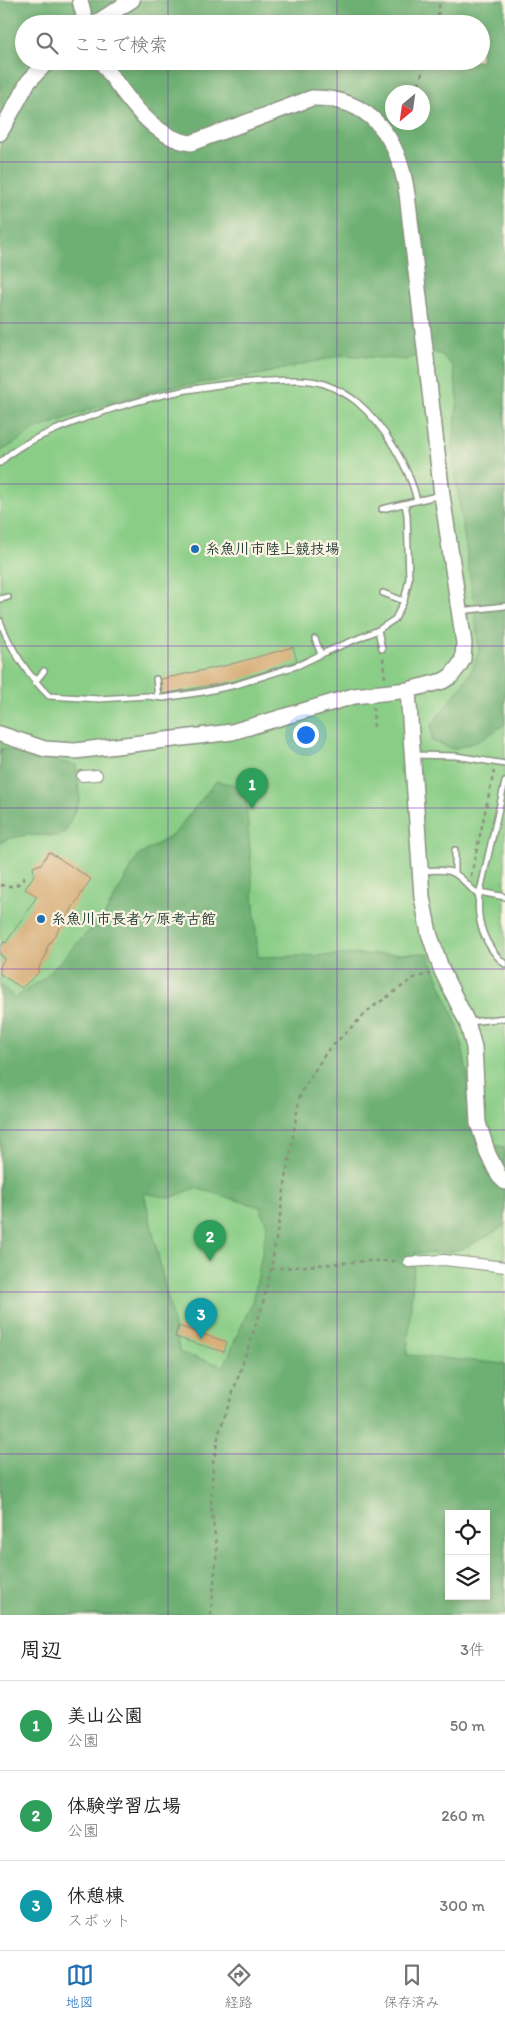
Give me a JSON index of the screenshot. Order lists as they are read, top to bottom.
{
  "places": ["糸魚川市陸上競技場", "糸魚川市長者ケ原考古館"],
  "north": "bottom left",
  "page": {
    "search": "ここで検索",
    "pins": ["1", "2", "3"],
    "heading": ["周辺", "3件"],
    "list": [
      {
        "mark": "1",
        "name": "美山公園",
        "note": "公園",
        "value": "50 m"
      },
      {
        "mark": "2",
        "name": "体験学習広場",
        "note": "公園",
        "value": "260 m"
      },
      {
        "mark": "3",
        "name": "休憩棟",
        "note": "スポット",
        "value": "300 m"
      }
    ],
    "nav": ["地図", "経路", "保存済み"]
  }
}
